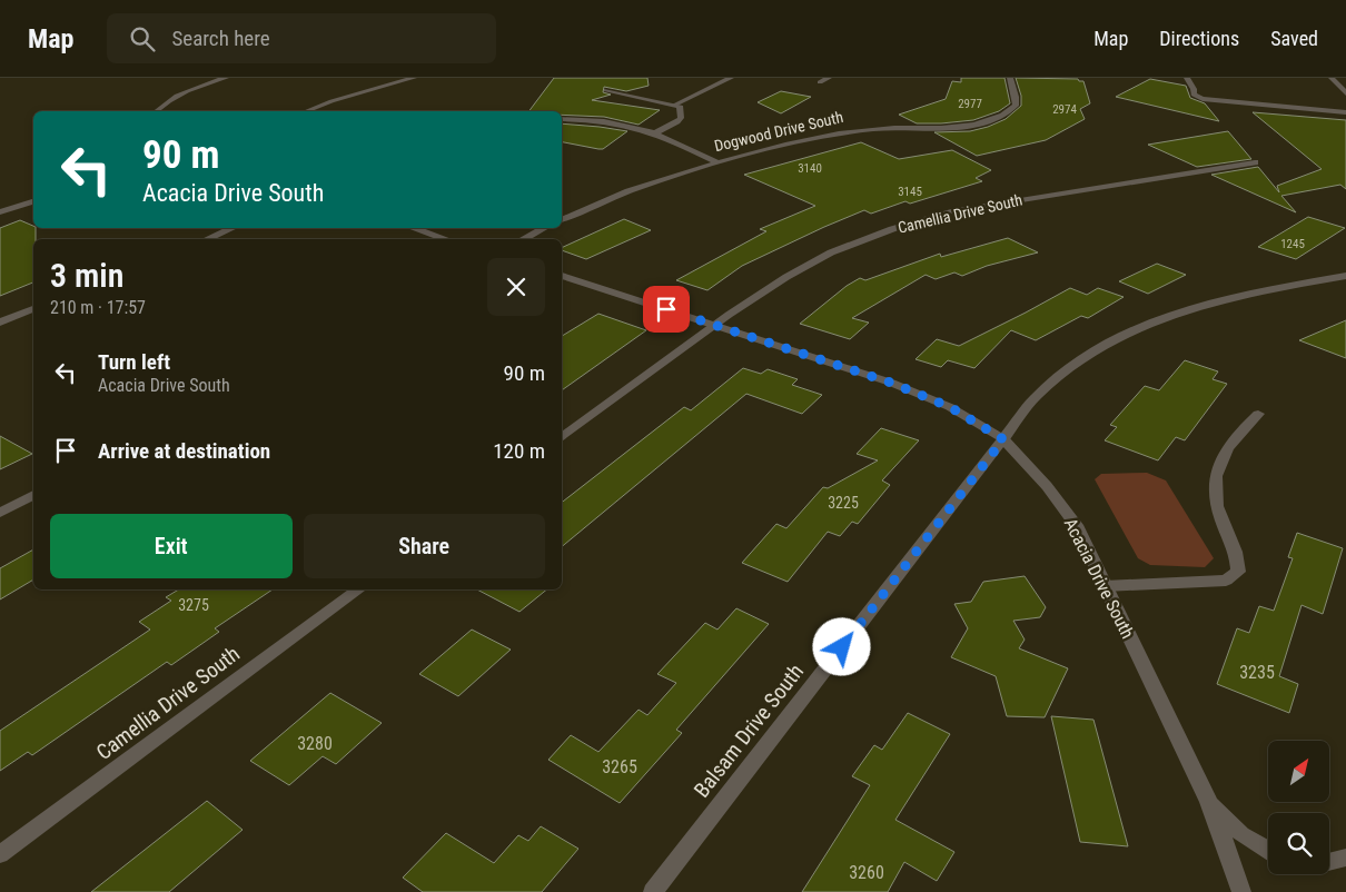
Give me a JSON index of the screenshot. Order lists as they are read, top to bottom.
{
  "streets": {
    "street": [
      "Dogwood Drive South",
      "Camellia Drive South",
      "Acacia Drive South",
      "Balsam Drive South"
    ]
  },
  "crossings": [
    ["Camellia Drive South", "Acacia Drive South"],
    ["Acacia Drive South", "Balsam Drive South"]
  ],
  "house_numbers": [
    "2977",
    "2974",
    "3140",
    "3145",
    "1245",
    "3225",
    "3275",
    "3235",
    "3280",
    "3265",
    "3260"
  ],
  "north": "top right",
  "page": {
    "header": "Map",
    "search": "Search here",
    "nav": ["Map", "Directions", "Saved"],
    "turn": ["90 m", "Acacia Drive South"],
    "heading": ["3 min", "210 m · 17:57"],
    "list": [
      {
        "name": "Turn left",
        "note": "Acacia Drive South",
        "value": "90 m"
      },
      {
        "name": "Arrive at destination",
        "value": "120 m"
      }
    ],
    "buttons": ["Exit", "Share"]
  }
}
